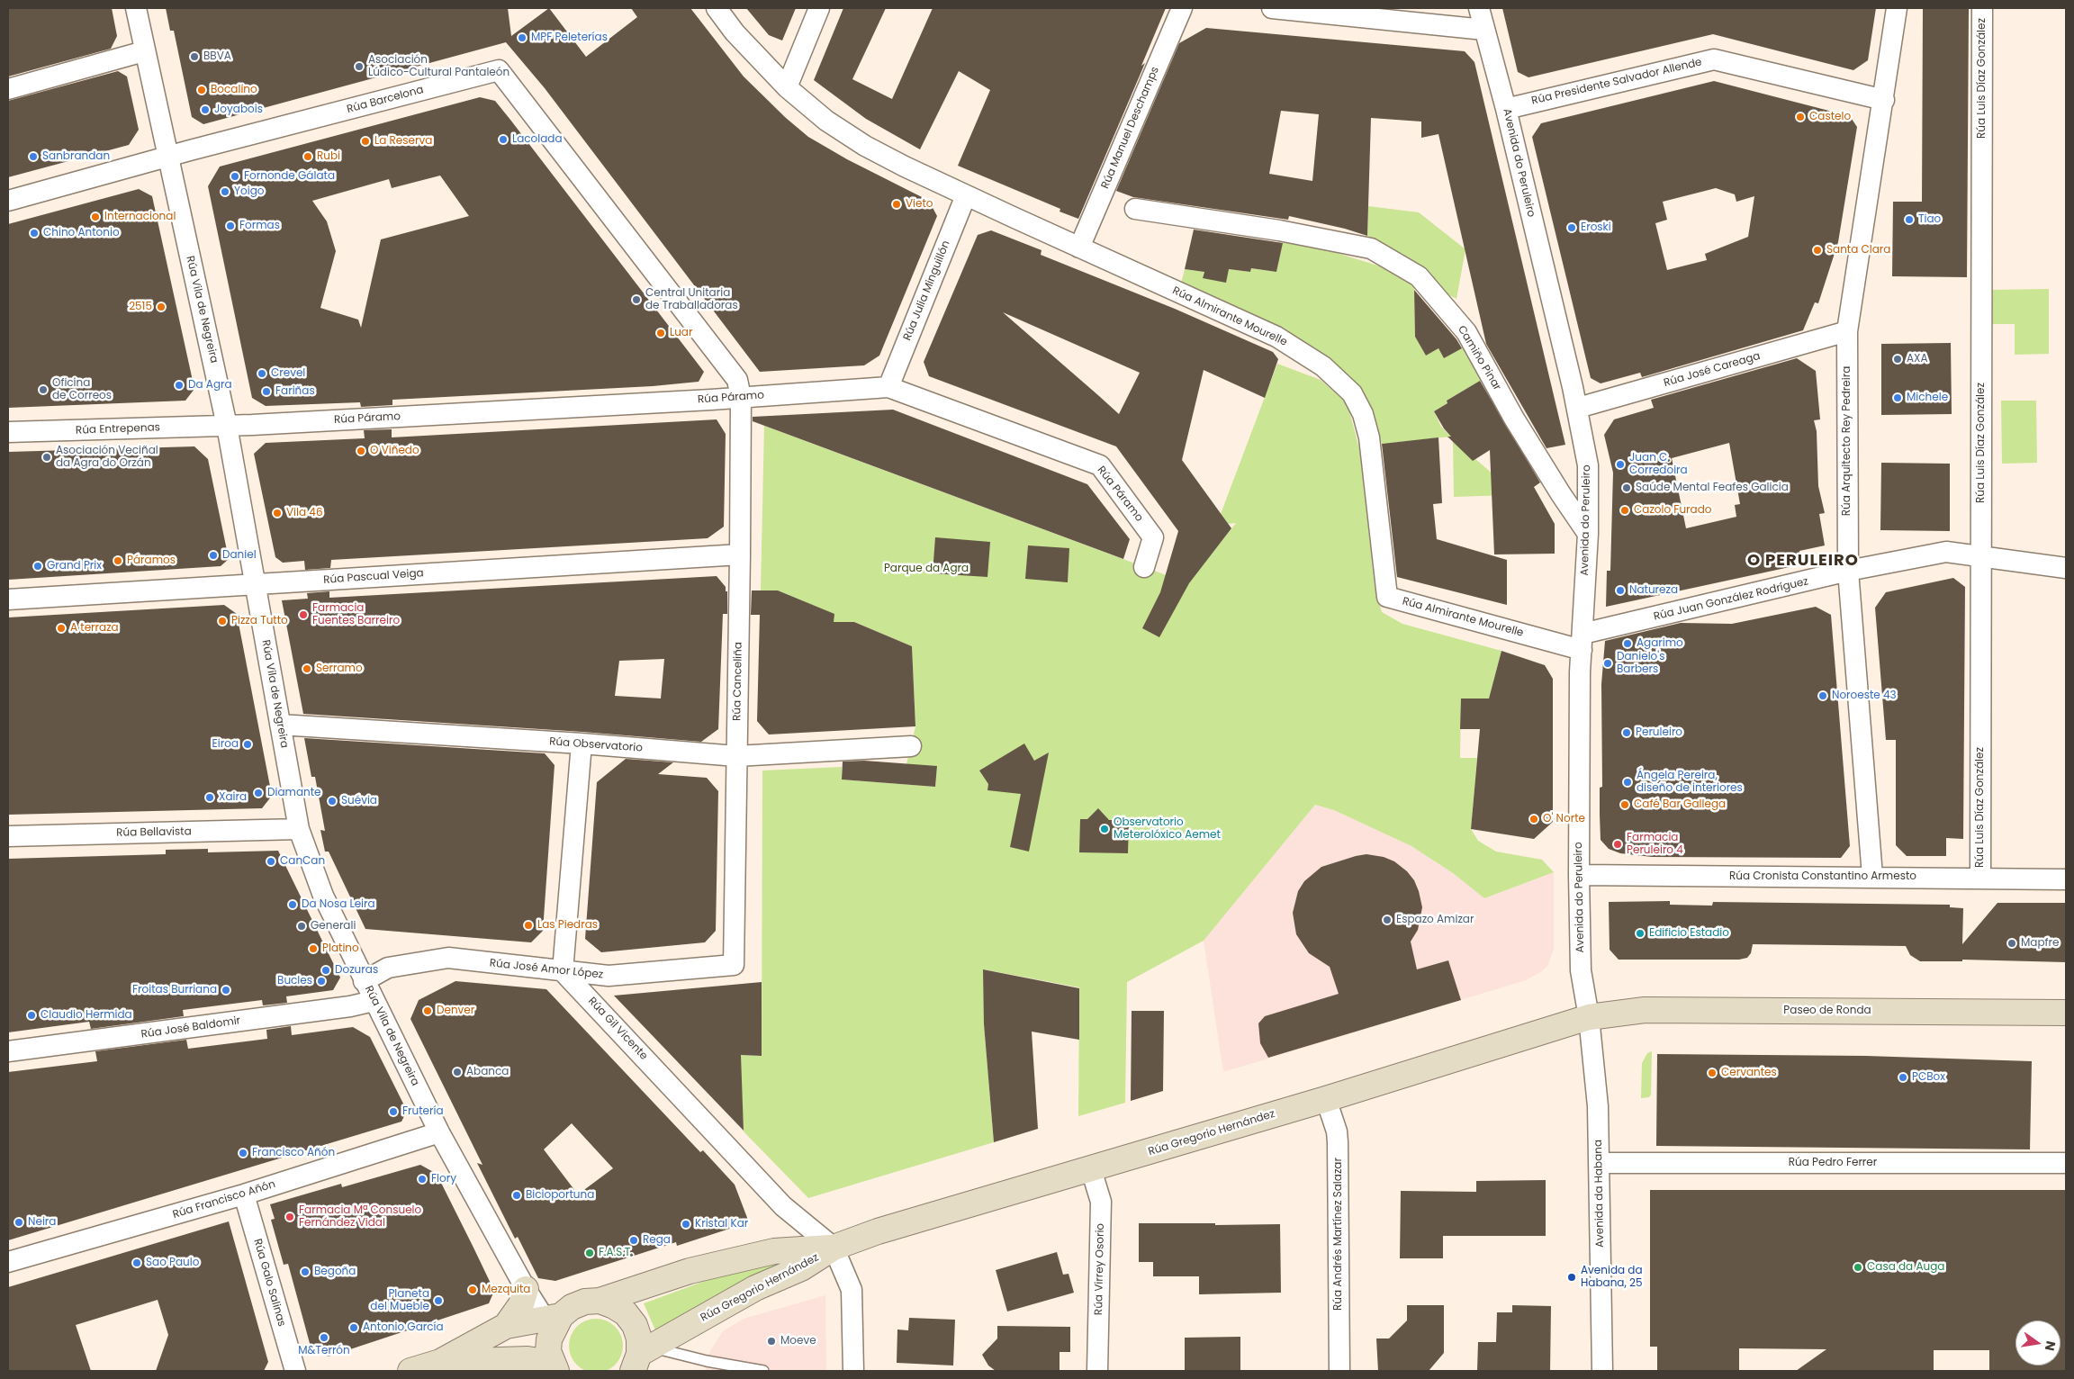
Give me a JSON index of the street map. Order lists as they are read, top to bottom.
{
  "streets": {
    "street": [
      "Rúa Luis Díaz González",
      "Rúa Presidente Salvador Allende",
      "Rúa Barcelona",
      "Rúa Manuel Deschamps",
      "Avenida do Peruleiro",
      "Rúa Julia Minguillón",
      "Rúa Vila de Negreira",
      "Rúa Almirante Mourelle",
      "Camiño Pinar",
      "Rúa José Careaga",
      "Rúa Páramo",
      "Rúa Entrepenas",
      "Rúa Arquitecto Rey Pedreira",
      "Rúa Pascual Veiga",
      "Rúa Juan González Rodríguez",
      "Rúa Canceliña",
      "Rúa Observatorio",
      "Rúa Bellavista",
      "Rúa Cronista Constantino Armesto",
      "Rúa José Amor López",
      "Paseo de Ronda",
      "Rúa José Baldomir",
      "Rúa Gil Vicente",
      "Rúa Gregorio Hernández",
      "Rúa Pedro Ferrer",
      "Avenida da Habana",
      "Rúa Francisco Añón",
      "Rúa Andrés Martínez Salazar",
      "Rúa Virrey Osorio",
      "Rúa Galo Salinas"
    ]
  },
  "crossings": [
    ["Rúa Luis Díaz González", "Rúa Juan González Rodríguez"],
    ["Rúa Luis Díaz González", "Rúa Cronista Constantino Armesto"],
    ["Rúa Presidente Salvador Allende", "Avenida do Peruleiro"],
    ["Rúa Presidente Salvador Allende", "Rúa Arquitecto Rey Pedreira"],
    ["Rúa Barcelona", "Rúa Vila de Negreira"],
    ["Rúa Barcelona", "Rúa Páramo"],
    ["Rúa Barcelona", "Rúa Canceliña"],
    ["Rúa Manuel Deschamps", "Rúa Almirante Mourelle"],
    ["Avenida do Peruleiro", "Rúa Almirante Mourelle"],
    ["Avenida do Peruleiro", "Camiño Pinar"],
    ["Avenida do Peruleiro", "Rúa José Careaga"],
    ["Avenida do Peruleiro", "Rúa Juan González Rodríguez"],
    ["Avenida do Peruleiro", "Rúa Cronista Constantino Armesto"],
    ["Avenida do Peruleiro", "Paseo de Ronda"],
    ["Avenida do Peruleiro", "Rúa Gregorio Hernández"],
    ["Avenida do Peruleiro", "Avenida da Habana"],
    ["Rúa Julia Minguillón", "Rúa Almirante Mourelle"],
    ["Rúa Julia Minguillón", "Rúa Páramo"],
    ["Rúa Vila de Negreira", "Rúa Páramo"],
    ["Rúa Vila de Negreira", "Rúa Entrepenas"],
    ["Rúa Vila de Negreira", "Rúa Pascual Veiga"],
    ["Rúa Vila de Negreira", "Rúa Observatorio"],
    ["Rúa Vila de Negreira", "Rúa Bellavista"],
    ["Rúa Vila de Negreira", "Rúa José Amor López"],
    ["Rúa Vila de Negreira", "Rúa José Baldomir"],
    ["Rúa Vila de Negreira", "Rúa Gregorio Hernández"],
    ["Rúa Vila de Negreira", "Rúa Francisco Añón"],
    ["Rúa Almirante Mourelle", "Rúa Juan González Rodríguez"],
    ["Rúa José Careaga", "Rúa Arquitecto Rey Pedreira"],
    ["Rúa Páramo", "Rúa Entrepenas"],
    ["Rúa Páramo", "Rúa Canceliña"],
    ["Rúa Arquitecto Rey Pedreira", "Rúa Juan González Rodríguez"],
    ["Rúa Arquitecto Rey Pedreira", "Rúa Cronista Constantino Armesto"],
    ["Rúa Pascual Veiga", "Rúa Canceliña"],
    ["Rúa Canceliña", "Rúa Observatorio"],
    ["Rúa Canceliña", "Rúa José Amor López"],
    ["Rúa José Amor López", "Rúa Gil Vicente"],
    ["Paseo de Ronda", "Rúa Gregorio Hernández"],
    ["Paseo de Ronda", "Avenida da Habana"],
    ["Rúa Gil Vicente", "Rúa Gregorio Hernández"],
    ["Rúa Gregorio Hernández", "Avenida da Habana"],
    ["Rúa Gregorio Hernández", "Rúa Andrés Martínez Salazar"],
    ["Rúa Gregorio Hernández", "Rúa Virrey Osorio"],
    ["Rúa Pedro Ferrer", "Avenida da Habana"],
    ["Rúa Francisco Añón", "Rúa Galo Salinas"]
  ],
  "districts": ["O PERULEIRO"],
  "parks": ["Parque da Agra"],
  "places": [
    "MPF Peleterías",
    "BBVA",
    "Asociación Lúdico-Cultural Pantaleón",
    "Bocalino",
    "Joyabois",
    "Castelo",
    "Lacolada",
    "La Reserva",
    "Sanbrandan",
    "Rubi",
    "Fornonde Gálata",
    "Yoigo",
    "Vieto",
    "Internacional",
    "Tiao",
    "Formas",
    "Eroski",
    "Chino Antonio",
    "Santa Clara",
    "Central Unitaria de Traballadoras",
    "2515",
    "Luar",
    "AXA",
    "Crevel",
    "Da Agra",
    "Oficina de Correos",
    "Fariñas",
    "Michele",
    "O Viñedo",
    "Asociación Veciñal da Agra do Orzán",
    "Juan C. Corredoira",
    "Saúde Mental Feafes Galicia",
    "Cazolo Furado",
    "Vila 46",
    "Daniel",
    "Páramos",
    "Grand Prix",
    "Natureza",
    "Farmacia Fuentes Barreiro",
    "Pizza Tutto",
    "A terraza",
    "Agarimo",
    "Danielo's Barbers",
    "Serramo",
    "Noroeste 43",
    "Peruleiro",
    "Eiroa",
    "Ángela Pereira, diseño de interiores",
    "Diamante",
    "Xaira",
    "Suévia",
    "Café Bar Gallega",
    "O' Norte",
    "Observatorio Meterolóxico Aemet",
    "Farmacia Peruleiro 4",
    "CanCan",
    "Da Nosa Leira",
    "Espazo Amizar",
    "Las Piedras",
    "Generali",
    "Edificio Estadio",
    "Mapfre",
    "Platino",
    "Dozuras",
    "Bucles",
    "Froitas Burriana",
    "Denver",
    "Claudio Hermida",
    "Abanca",
    "Cervantes",
    "PCBox",
    "Frutería",
    "Francisco Añón",
    "Flory",
    "Bicioportuna",
    "Farmacia Mª Consuelo Fernández Vidal",
    "Neira",
    "Kristal Kar",
    "Rega",
    "F.A.S.T.",
    "Sao Paulo",
    "Casa da Auga",
    "Begoña",
    "Avenida da Habana, 25",
    "Mezquita",
    "Planeta del Mueble",
    "Antonio García",
    "M&Terrón",
    "Moeve"
  ],
  "north": "right"
}
